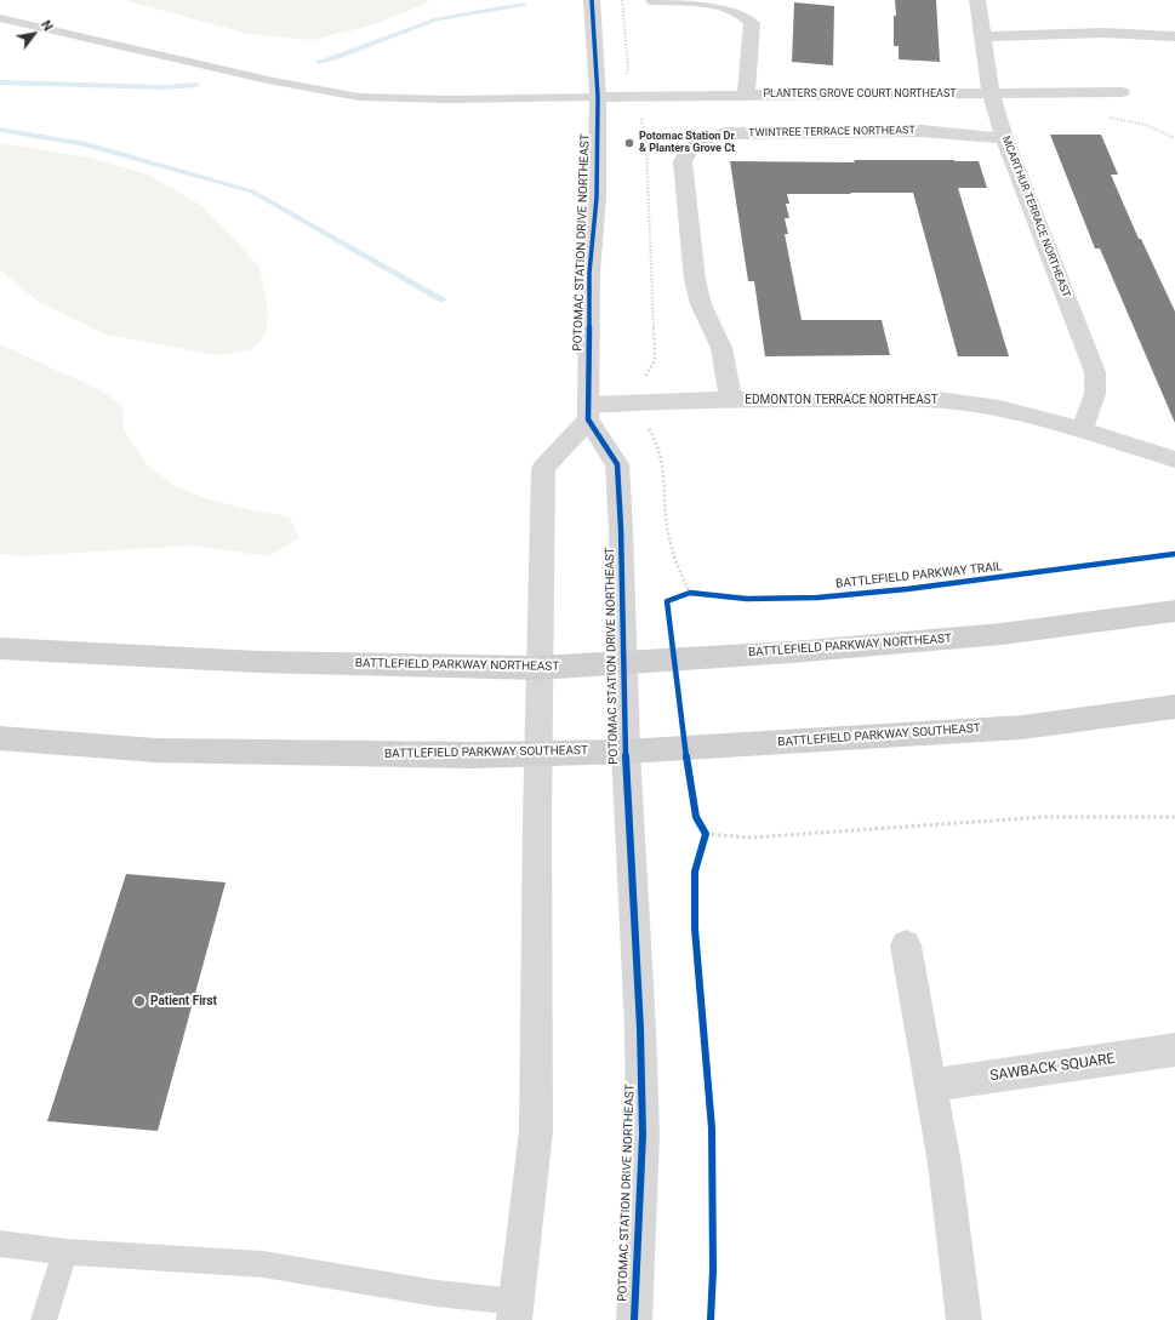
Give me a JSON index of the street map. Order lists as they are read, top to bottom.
{
  "streets": {
    "main road": ["BATTLEFIELD PARKWAY NORTHEAST", "BATTLEFIELD PARKWAY SOUTHEAST"],
    "street": [
      "PLANTERS GROVE COURT NORTHEAST",
      "TWINTREE TERRACE NORTHEAST",
      "MCARTHUR TERRACE NORTHEAST",
      "POTOMAC STATION DRIVE NORTHEAST",
      "EDMONTON TERRACE NORTHEAST",
      "SAWBACK SQUARE"
    ],
    "cycle path": ["BATTLEFIELD PARKWAY TRAIL"]
  },
  "crossings": [
    ["PLANTERS GROVE COURT NORTHEAST", "MCARTHUR TERRACE NORTHEAST"],
    ["PLANTERS GROVE COURT NORTHEAST", "POTOMAC STATION DRIVE NORTHEAST"],
    ["TWINTREE TERRACE NORTHEAST", "MCARTHUR TERRACE NORTHEAST"],
    ["TWINTREE TERRACE NORTHEAST", "EDMONTON TERRACE NORTHEAST"],
    ["MCARTHUR TERRACE NORTHEAST", "EDMONTON TERRACE NORTHEAST"],
    ["POTOMAC STATION DRIVE NORTHEAST", "EDMONTON TERRACE NORTHEAST"],
    ["POTOMAC STATION DRIVE NORTHEAST", "BATTLEFIELD PARKWAY NORTHEAST"],
    ["POTOMAC STATION DRIVE NORTHEAST", "BATTLEFIELD PARKWAY SOUTHEAST"]
  ],
  "places": ["Potomac Station Dr & Planters Grove Ct", "Patient First"],
  "north": "top right"
}
